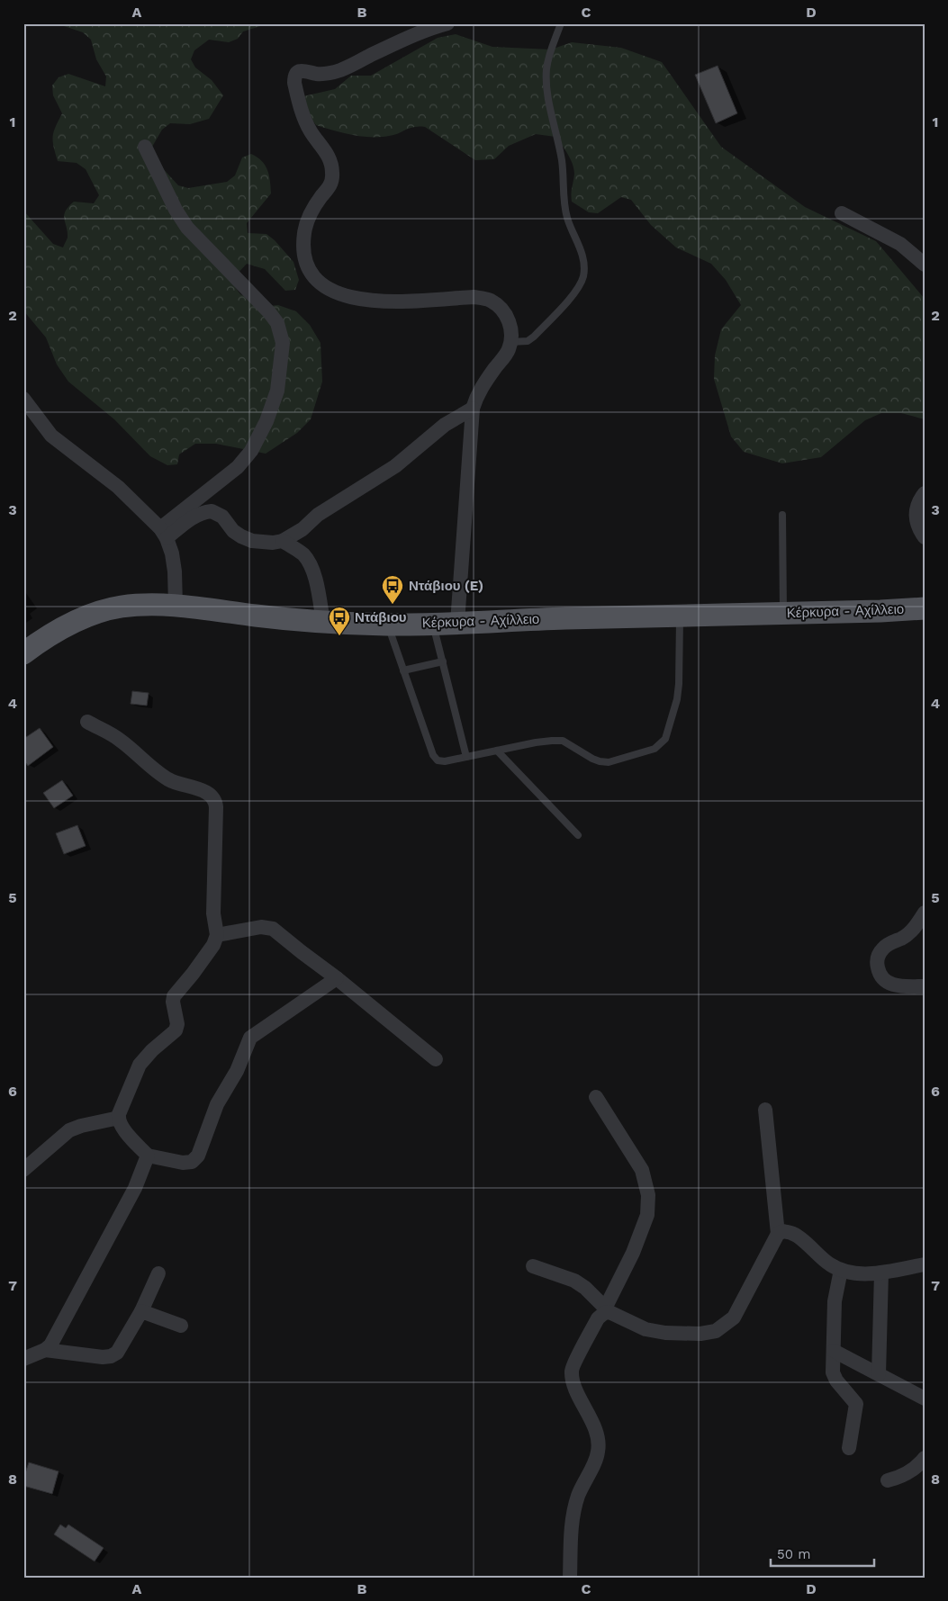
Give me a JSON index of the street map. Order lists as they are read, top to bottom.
{
  "streets": {
    "main road": ["Κέρκυρα - Αχίλλειο"]
  },
  "places": {
    "bus stop": ["Ντάβιου (E)", "Ντάβιου"]
  },
  "scale_bar": "50 m",
  "grid": {
    "columns": [
      "A",
      "B",
      "C",
      "D"
    ],
    "rows": [
      "1",
      "2",
      "3",
      "4",
      "5",
      "6",
      "7",
      "8"
    ]
  }
}
